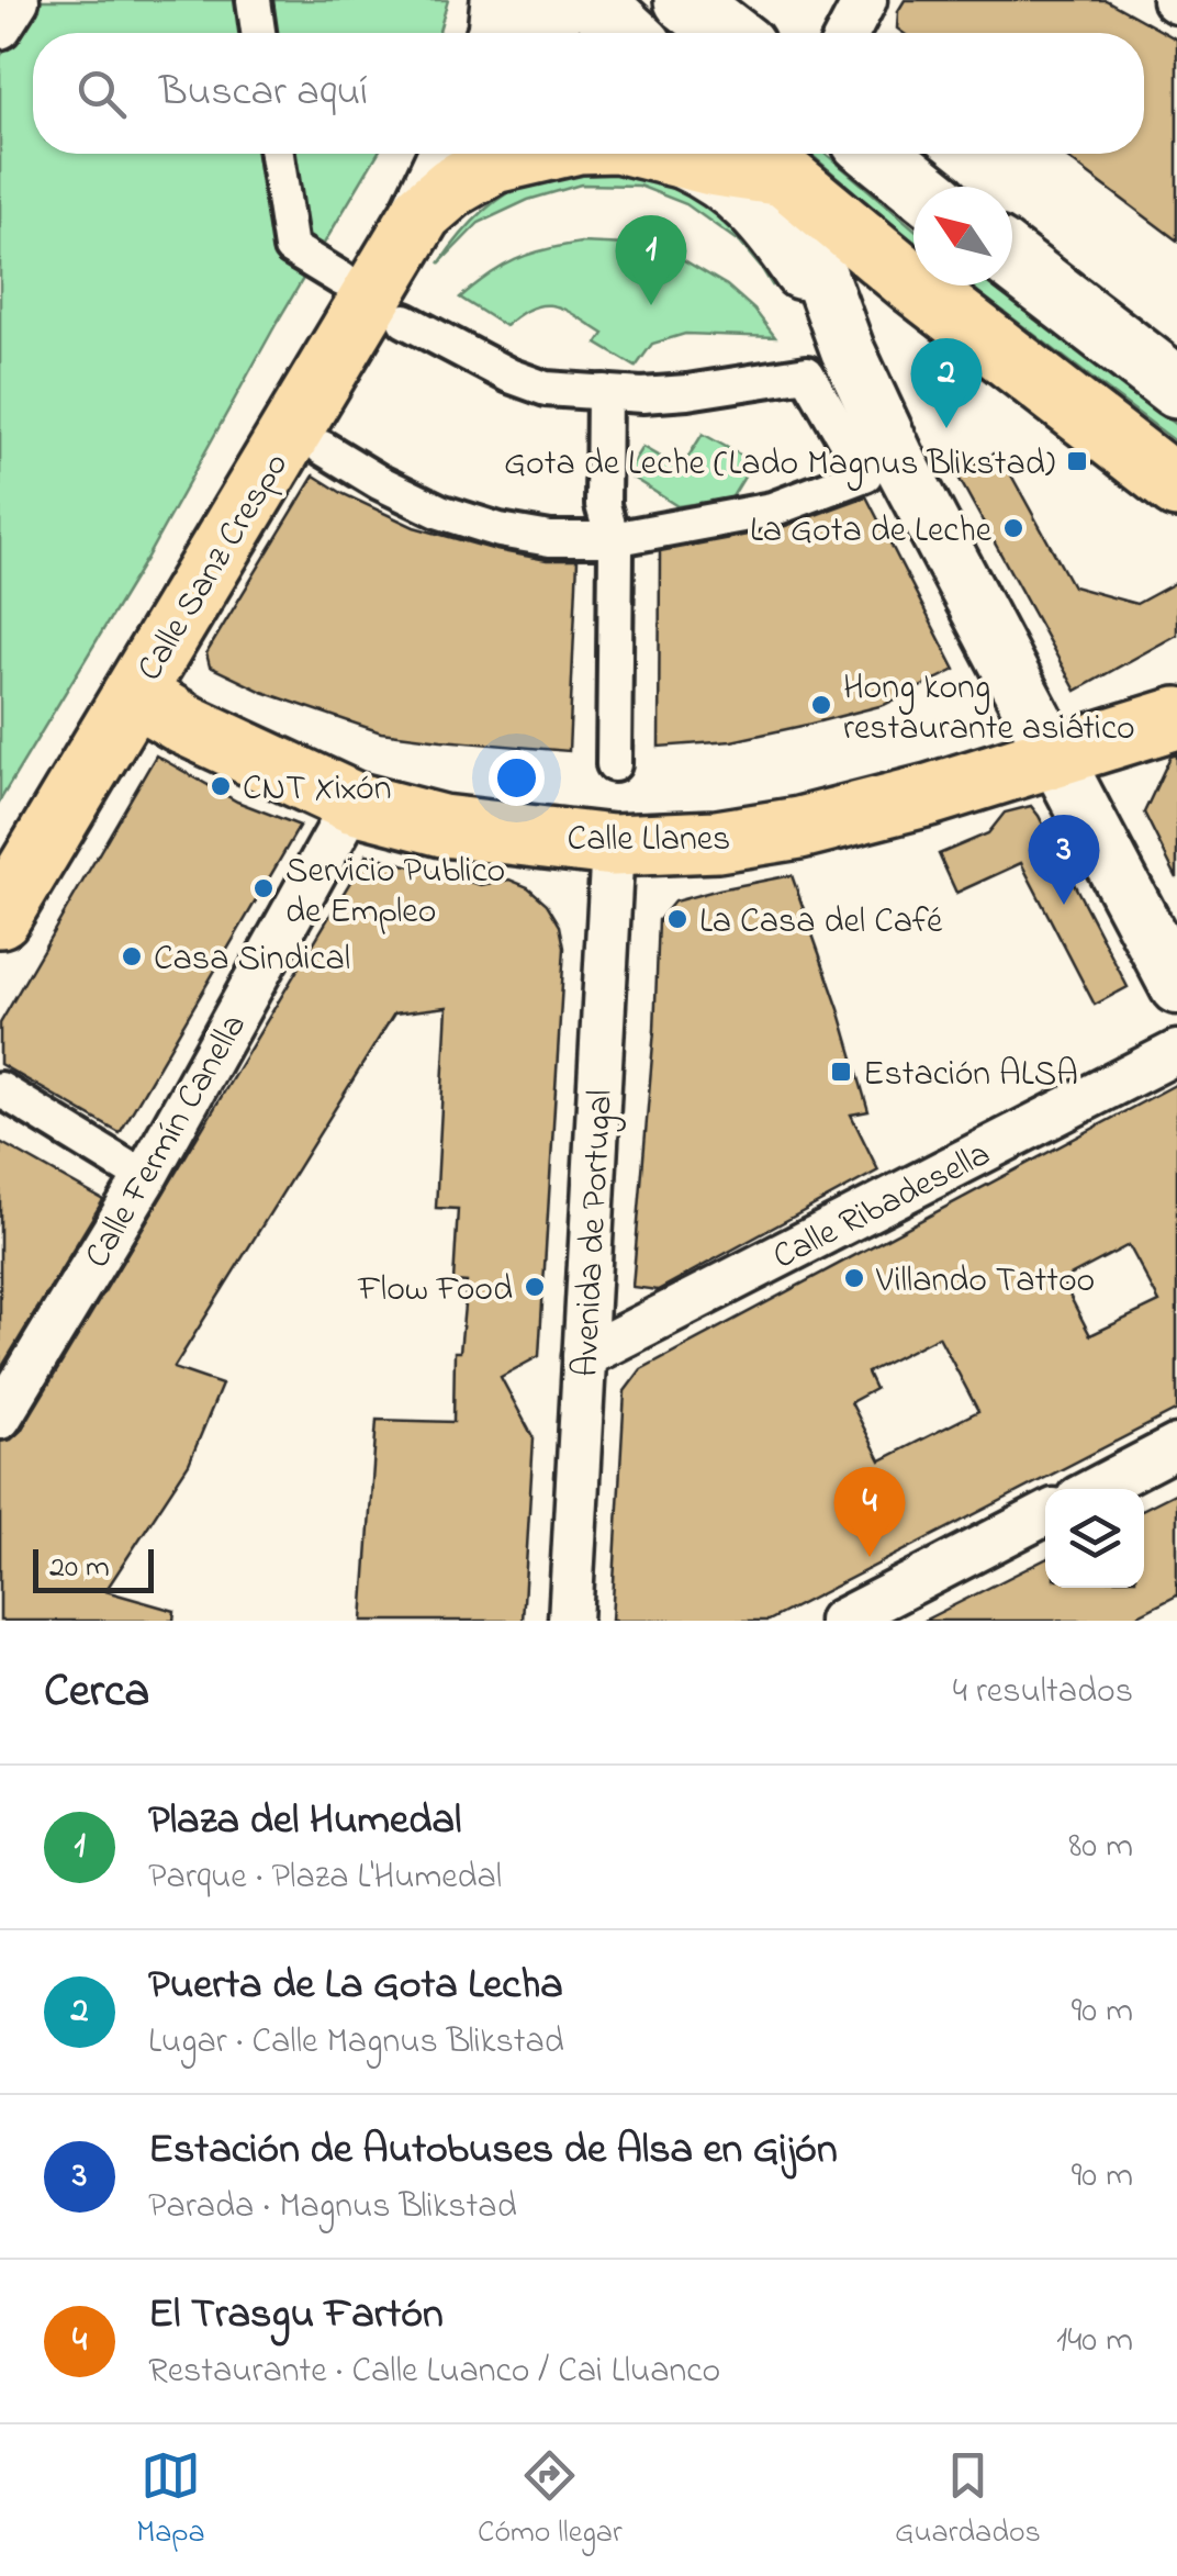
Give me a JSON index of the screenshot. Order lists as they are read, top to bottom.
{
  "streets": {
    "main road": ["Calle Sanz Crespo", "Calle Llanes"],
    "street": ["Calle Fermín Canella", "Calle Ribadesella", "Avenida de Portugal"]
  },
  "crossings": [
    ["Calle Sanz Crespo", "Calle Llanes"],
    ["Calle Llanes", "Calle Fermín Canella"],
    ["Calle Llanes", "Avenida de Portugal"],
    ["Calle Ribadesella", "Avenida de Portugal"]
  ],
  "places": {
    "transit": ["Gota de Leche (Lado Magnus Blikstad)", "Estación ALSA"],
    "other": [
      "La Gota de Leche",
      "Hong kong restaurante asiático",
      "CNT Xixón",
      "Servicio Publico de Empleo",
      "La Casa del Café",
      "Casa Sindical",
      "Villando Tattoo",
      "Flow Food"
    ]
  },
  "scale_bar": "20 m",
  "north": "top left",
  "page": {
    "search": "Buscar aquí",
    "pins": [
      "1",
      "2",
      "3",
      "4"
    ],
    "scale": "20 m",
    "heading": ["Cerca", "4 resultados"],
    "list": [
      {
        "mark": "1",
        "name": "Plaza del Humedal",
        "note": "Parque · Plaza L'Humedal",
        "value": "80 m"
      },
      {
        "mark": "2",
        "name": "Puerta de La Gota Lecha",
        "note": "Lugar · Calle Magnus Blikstad",
        "value": "90 m"
      },
      {
        "mark": "3",
        "name": "Estación de Autobuses de Alsa en Gijón",
        "note": "Parada · Magnus Blikstad",
        "value": "90 m"
      },
      {
        "mark": "4",
        "name": "El Trasgu Fartón",
        "note": "Restaurante · Calle Luanco / Cai Lluanco",
        "value": "140 m"
      }
    ],
    "nav": ["Mapa", "Cómo llegar", "Guardados"]
  }
}
